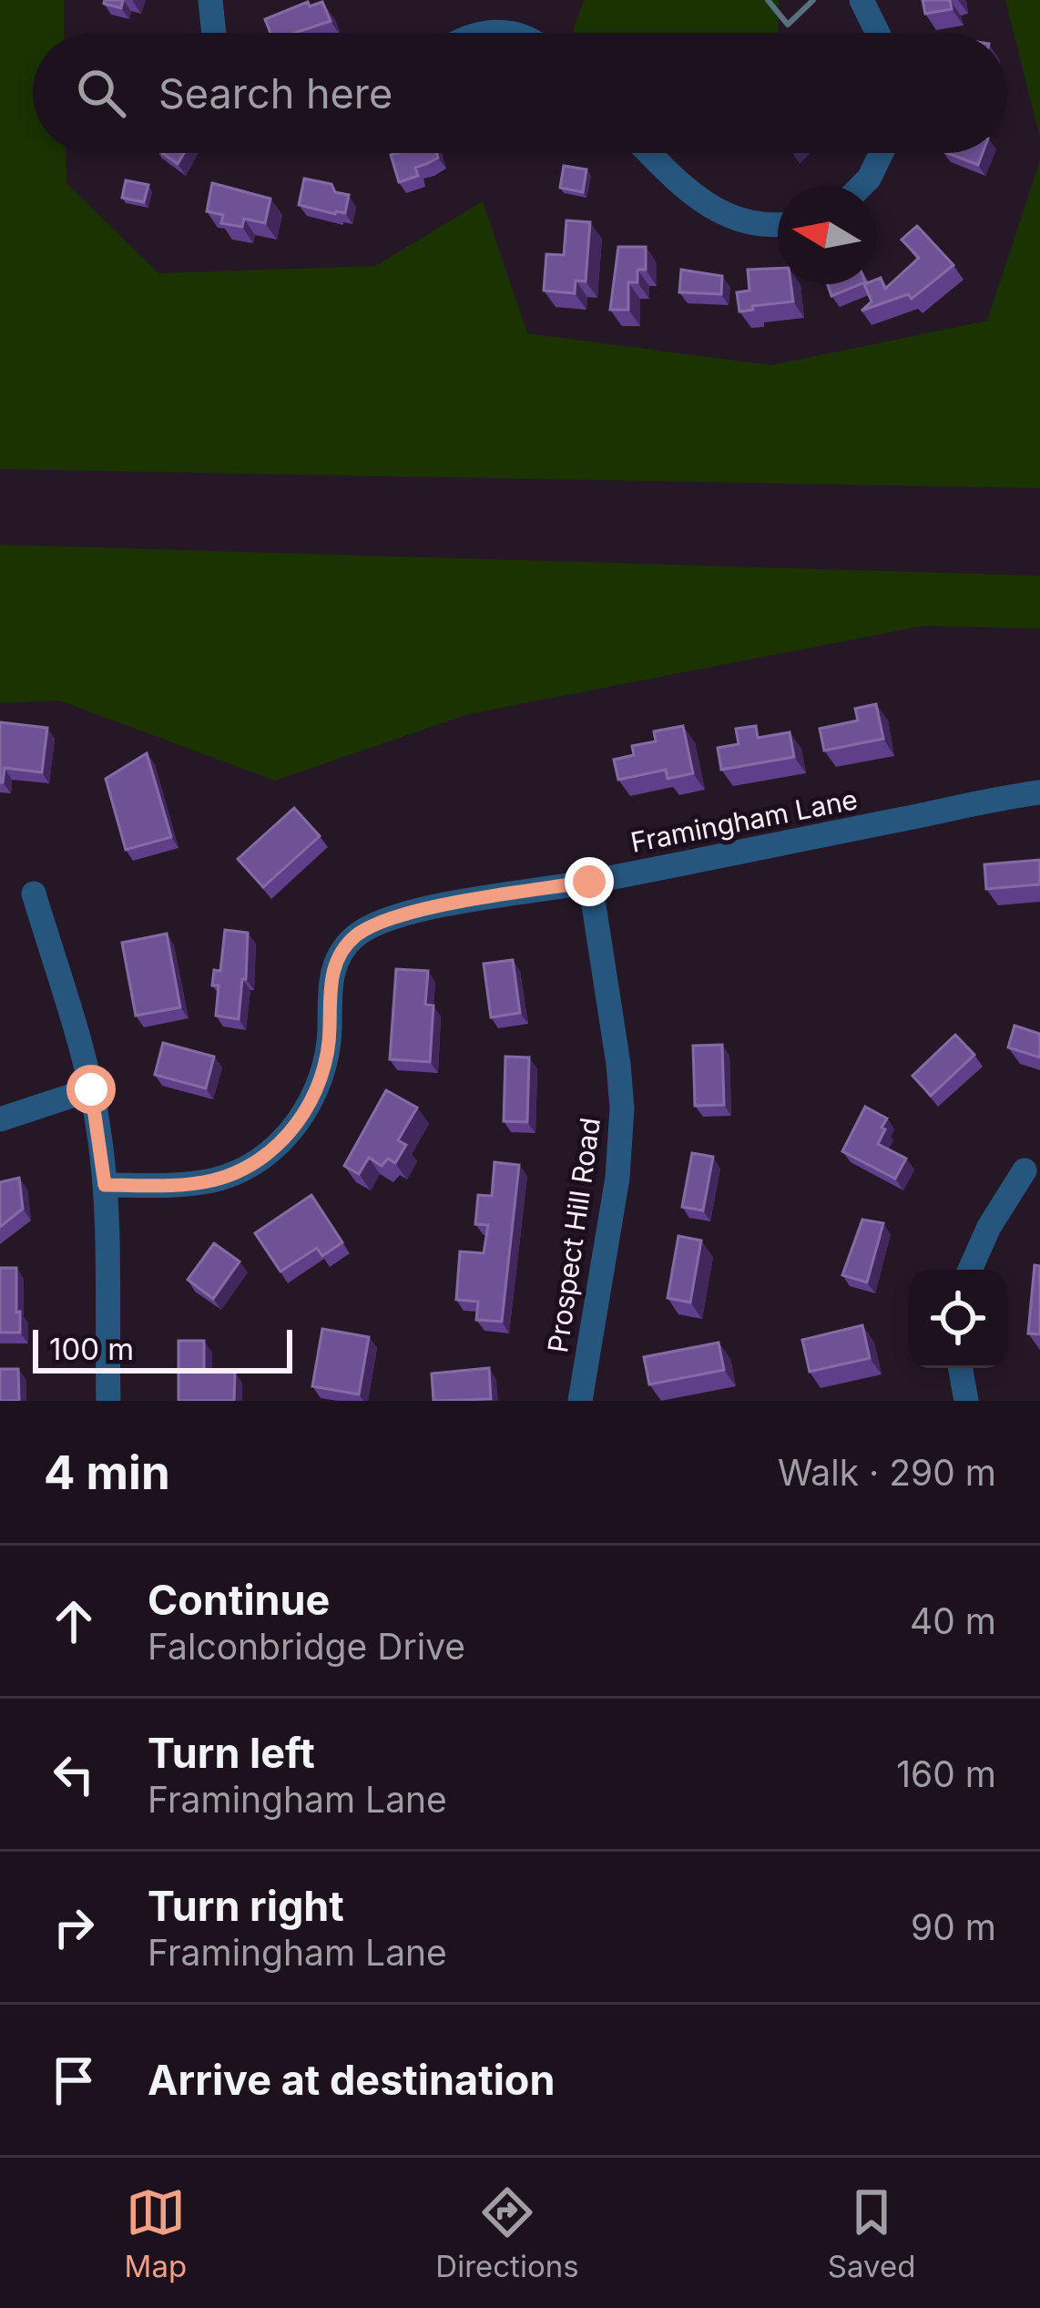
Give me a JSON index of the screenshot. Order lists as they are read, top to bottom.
{
  "streets": {
    "street": ["Framingham Lane", "Prospect Hill Road"]
  },
  "crossings": [
    ["Framingham Lane", "Prospect Hill Road"]
  ],
  "scale_bar": "100 m",
  "north": "left",
  "page": {
    "search": "Search here",
    "scale": "100 m",
    "heading": ["4 min", "Walk · 290 m"],
    "list": [
      ["Continue", "Falconbridge Drive", "40 m"],
      ["Turn left", "Framingham Lane", "160 m"],
      ["Turn right", "Framingham Lane", "90 m"],
      "Arrive at destination"
    ],
    "nav": ["Map", "Directions", "Saved"]
  }
}
